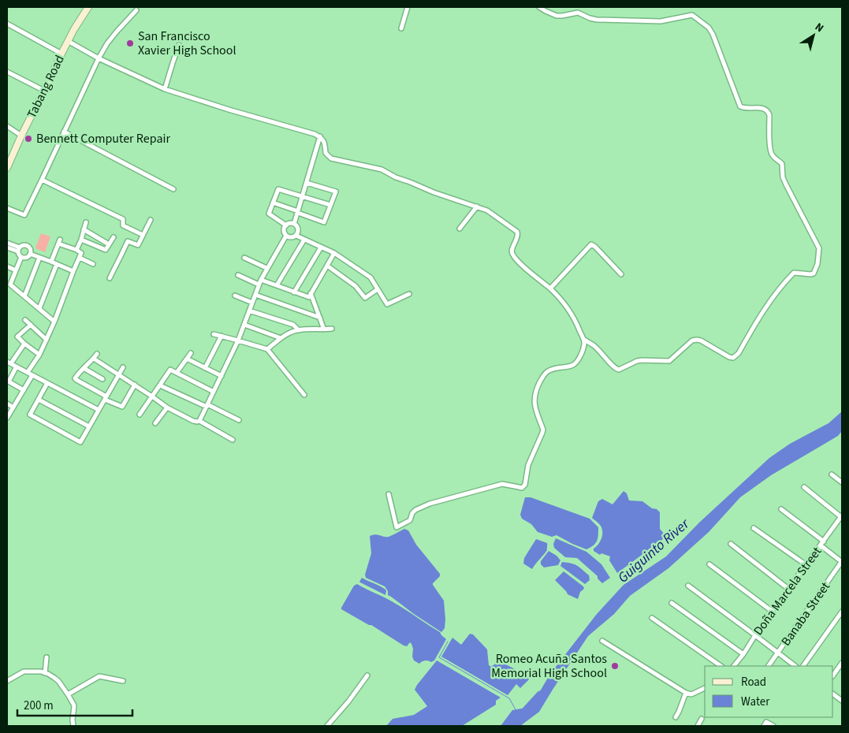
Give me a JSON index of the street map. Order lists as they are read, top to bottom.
{
  "streets": {
    "main road": ["Tabang Road"],
    "street": ["Doña Marcela Street", "Banaba Street"]
  },
  "water": ["Guiguinto River"],
  "places": ["San Francisco Xavier High School", "Bennett Computer Repair", "Romeo Acuña Santos Memorial High School"],
  "legend": ["Road", "Water"],
  "scale_bar": "200 m",
  "north": "top right"
}
